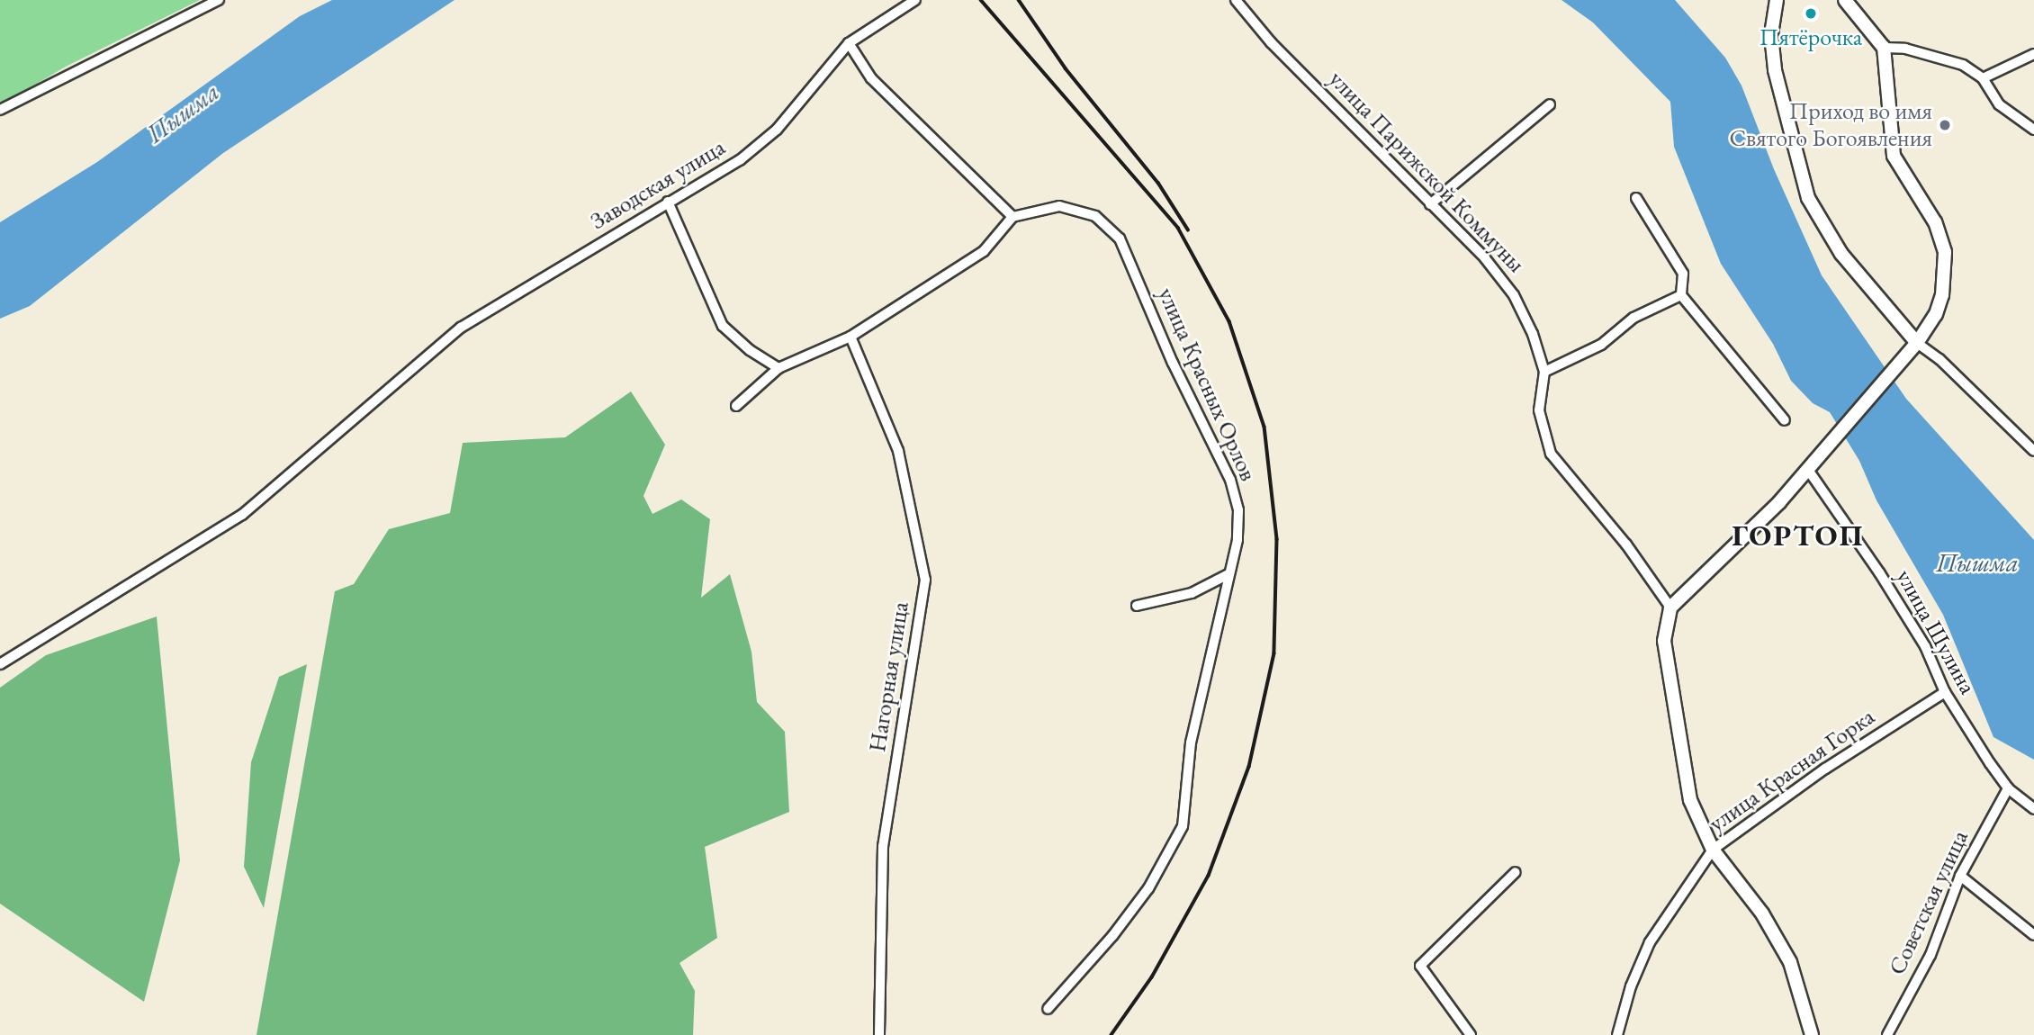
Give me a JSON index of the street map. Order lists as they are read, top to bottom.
{
  "streets": {
    "street": [
      "улица Парижской Коммуны",
      "Заводская улица",
      "улица Красных Орлов",
      "улица Шулина",
      "Нагорная улица",
      "улица Красная Горка",
      "Советская улица"
    ]
  },
  "crossings": [
    ["улица Шулина", "улица Красная Горка"],
    ["улица Шулина", "Советская улица"]
  ],
  "districts": ["ГОРТОП"],
  "water": ["Пышма"],
  "places": ["Пятёрочка", "Приход во имя Святого Богоявления"]
}
